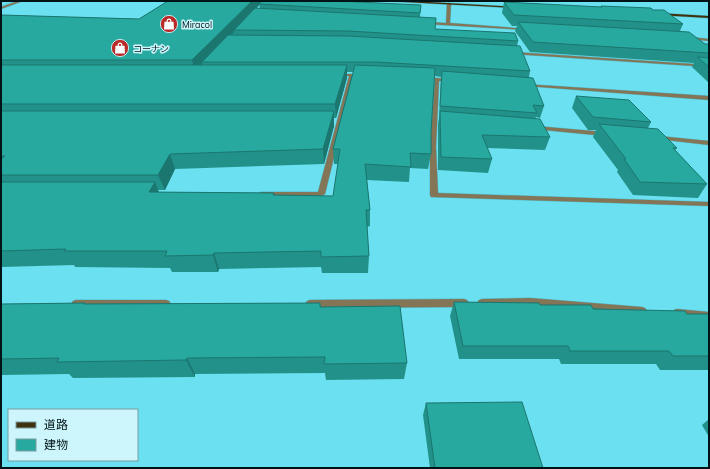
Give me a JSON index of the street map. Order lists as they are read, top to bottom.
{
  "places": {
    "shop": ["Miracol", "コーナン"]
  },
  "legend": ["道路", "建物"]
}
